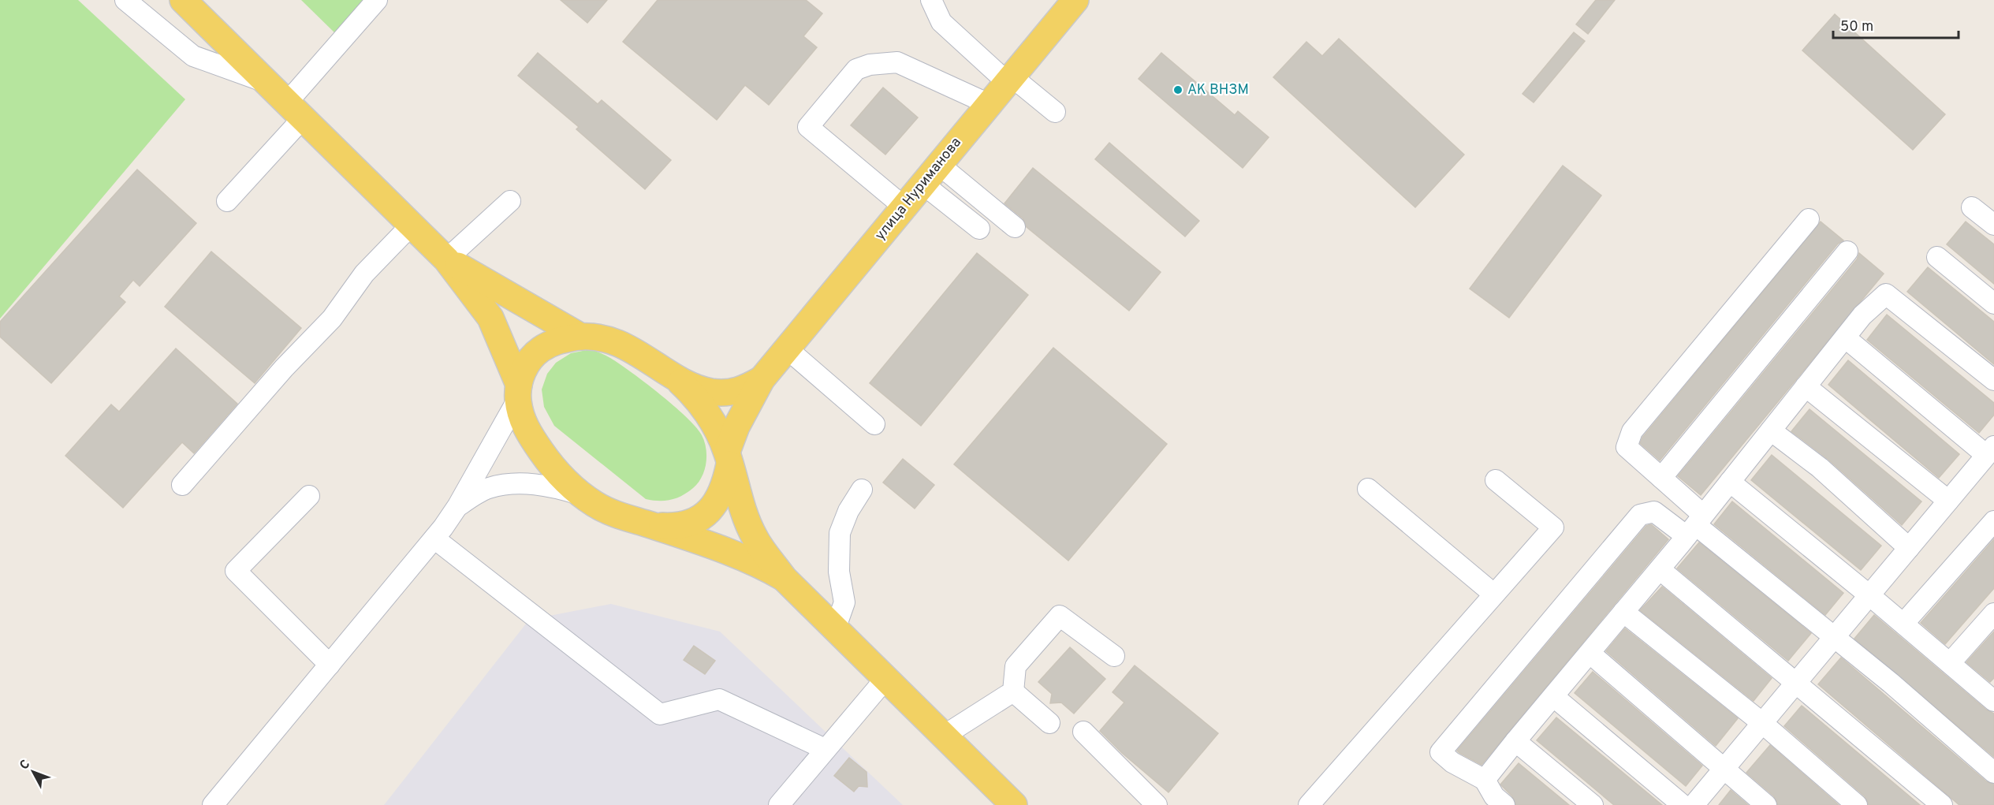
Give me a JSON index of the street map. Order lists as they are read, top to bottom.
{
  "streets": {
    "main road": ["улица Нуриманова"]
  },
  "places": ["АК ВНЗМ"],
  "scale_bar": "50 m",
  "north": "top left"
}
